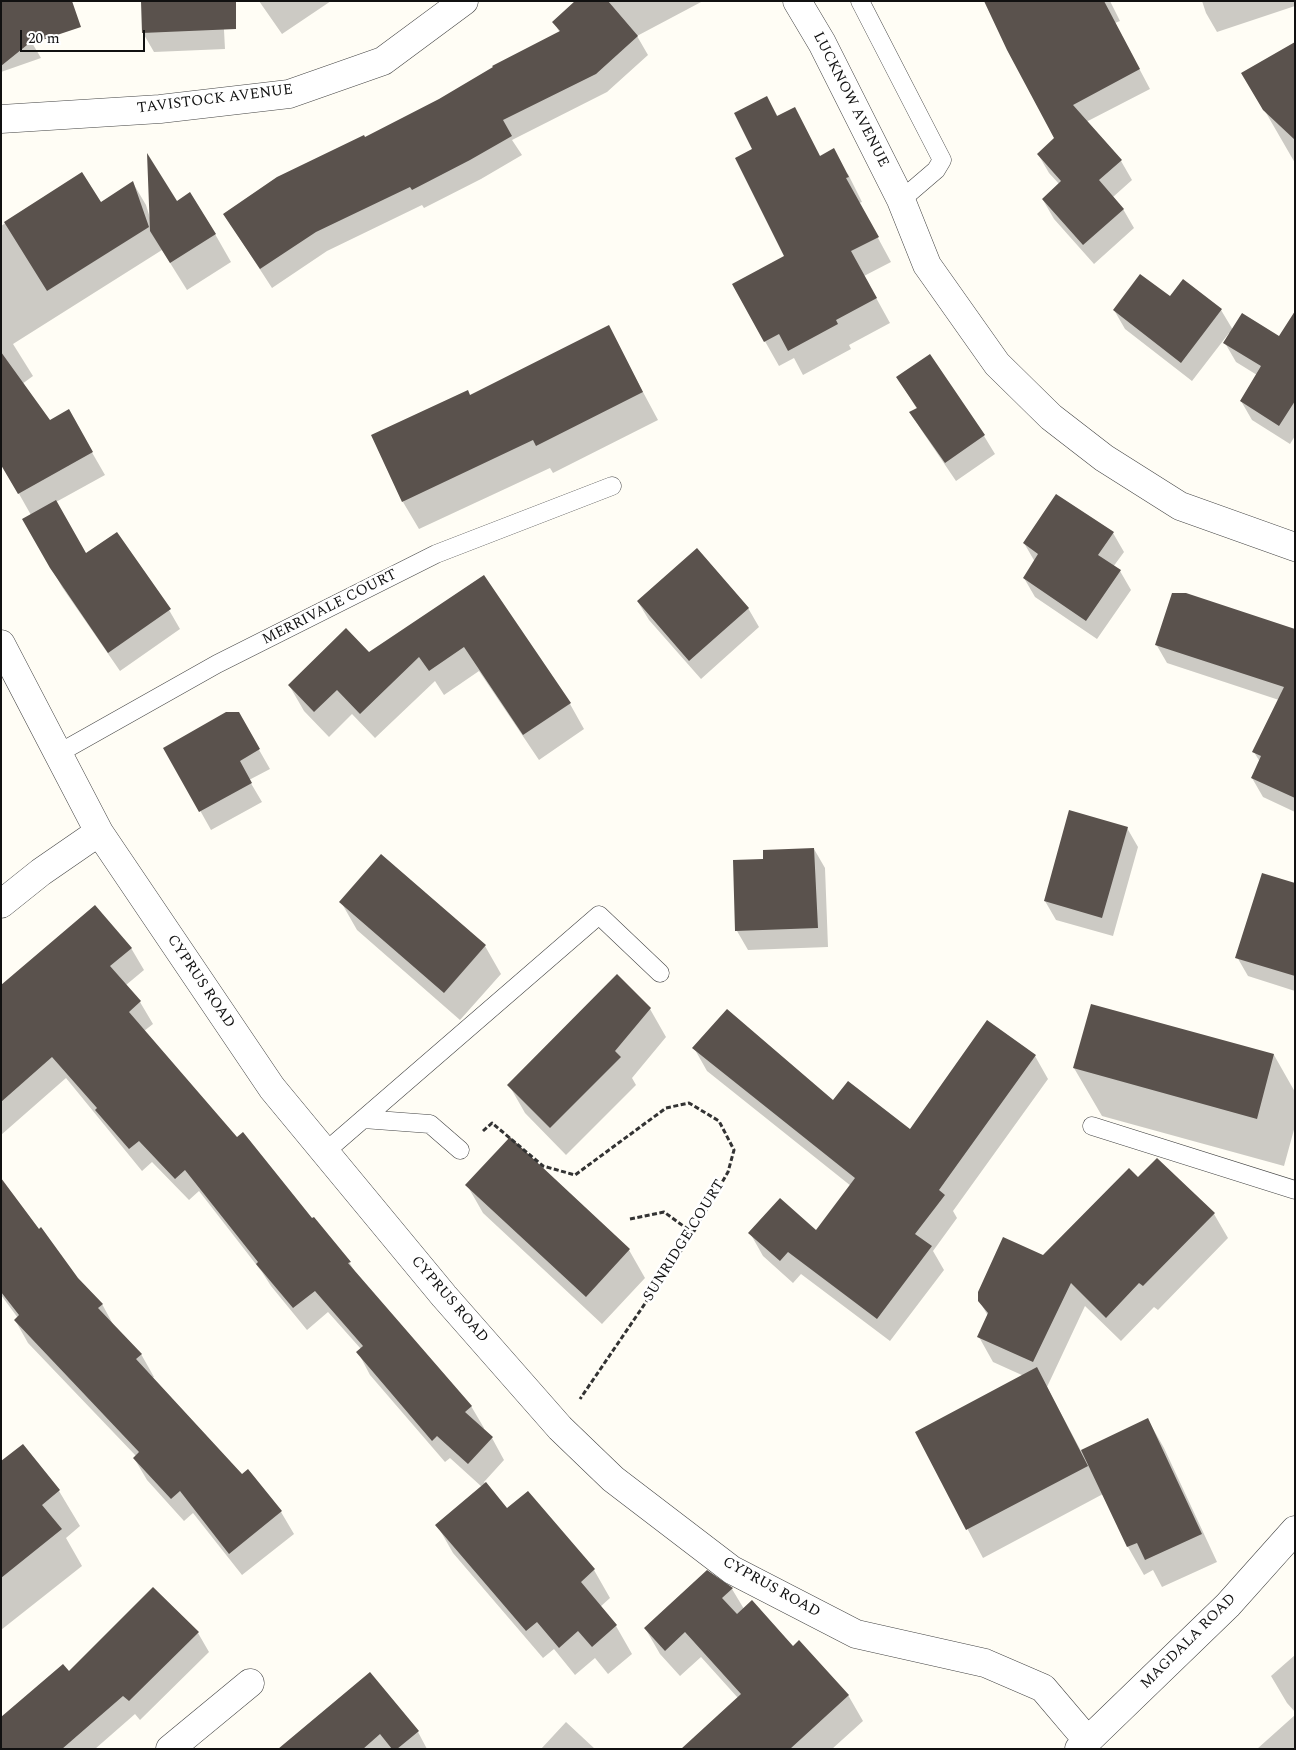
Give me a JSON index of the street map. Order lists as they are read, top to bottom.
{
  "streets": {
    "street": [
      "TAVISTOCK AVENUE",
      "LUCKNOW AVENUE",
      "CYPRUS ROAD",
      "MAGDALA ROAD"
    ],
    "lane": ["MERRIVALE COURT"],
    "path": ["SUNRIDGE COURT"]
  },
  "crossings": [
    ["MERRIVALE COURT", "CYPRUS ROAD"],
    ["CYPRUS ROAD", "SUNRIDGE COURT"],
    ["CYPRUS ROAD", "MAGDALA ROAD"]
  ],
  "scale_bar": "20 m"
}
